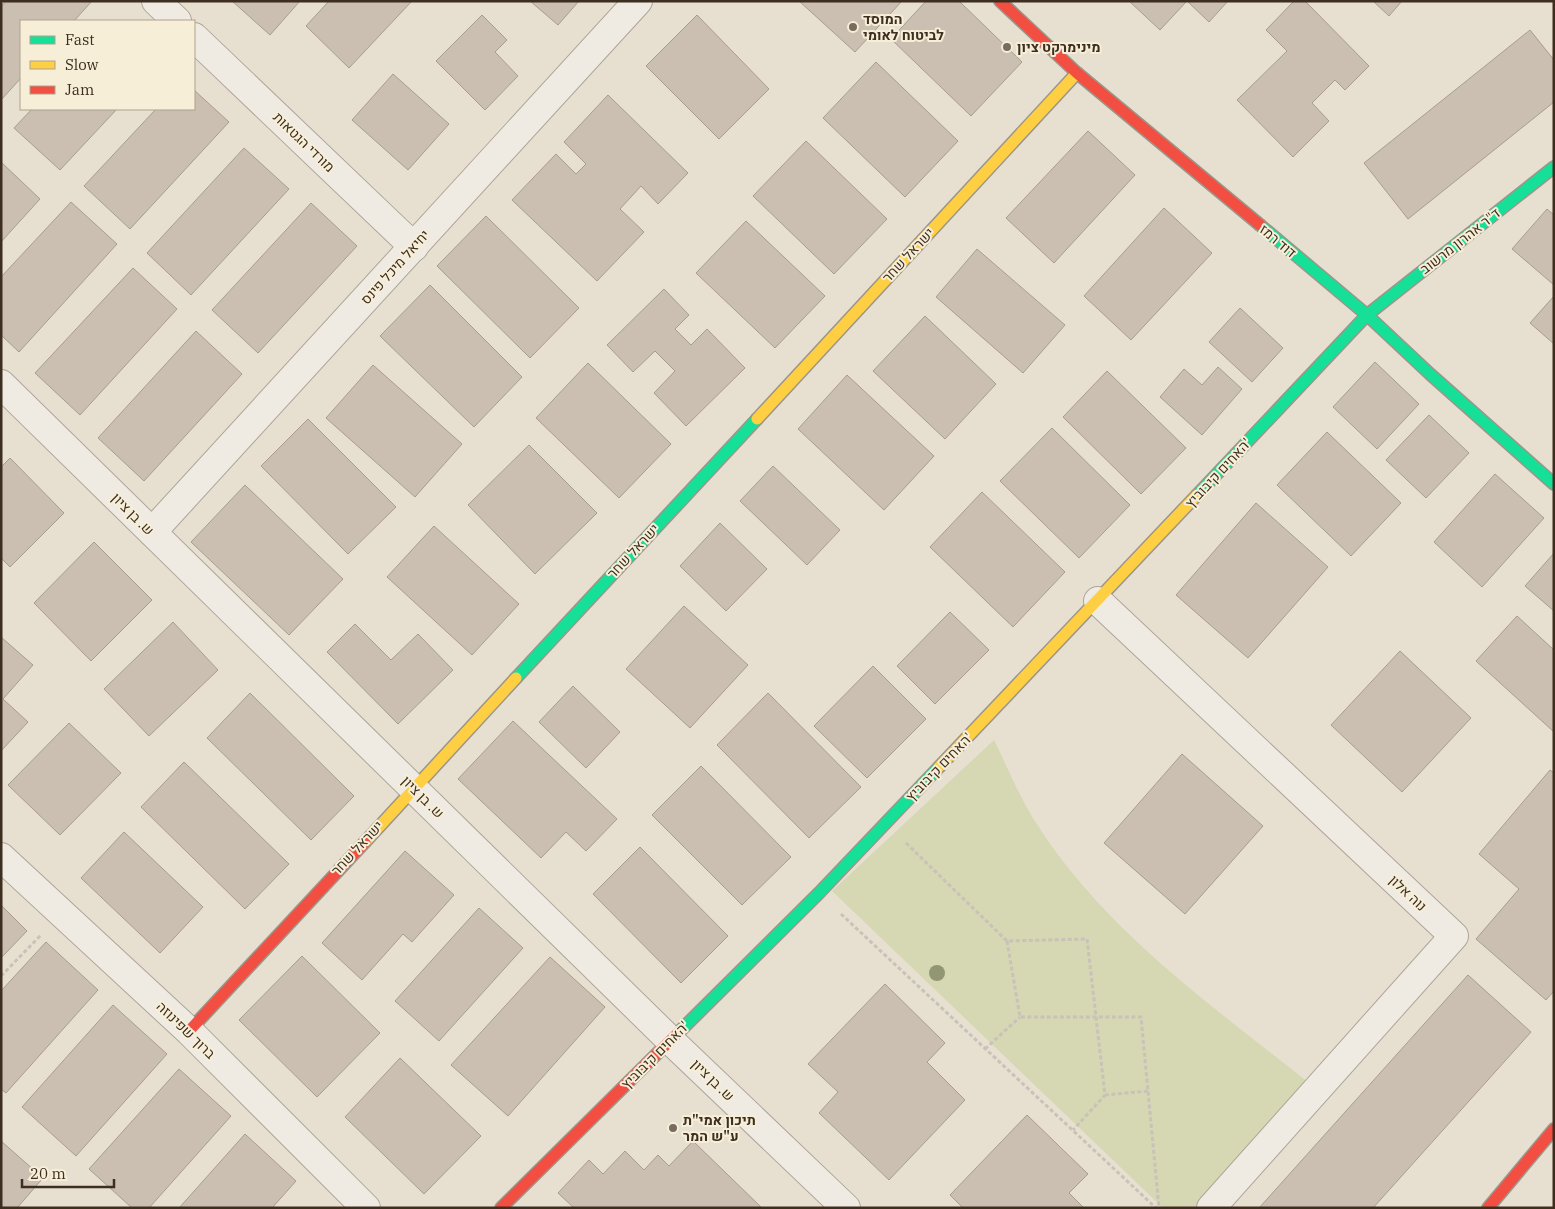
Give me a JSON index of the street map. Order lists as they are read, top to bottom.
{
  "streets": {
    "street": [
      "מורדי הגטאות",
      "דוד רמז",
      "ד\"ר אהרון מרשוב",
      "ישראל שחר",
      "יחיאל מיכל פינס",
      "האחים קיבוביץ'",
      "ש. בן ציון",
      "נוה אלון",
      "ברוך שפינוזה"
    ]
  },
  "crossings": [
    ["מורדי הגטאות", "יחיאל מיכל פינס"],
    ["דוד רמז", "ד\"ר אהרון מרשוב"],
    ["דוד רמז", "ישראל שחר"],
    ["דוד רמז", "האחים קיבוביץ'"],
    ["ד\"ר אהרון מרשוב", "האחים קיבוביץ'"],
    ["ישראל שחר", "ש. בן ציון"],
    ["ישראל שחר", "ברוך שפינוזה"],
    ["יחיאל מיכל פינס", "ש. בן ציון"],
    ["האחים קיבוביץ'", "ש. בן ציון"],
    ["האחים קיבוביץ'", "נוה אלון"]
  ],
  "places": ["המוסד לביטוח לאומי", "מינימרקט ציון", "תיכון אמי\"ת ע\"ש המר"],
  "legend": ["Fast", "Slow", "Jam"],
  "scale_bar": "20 m"
}
